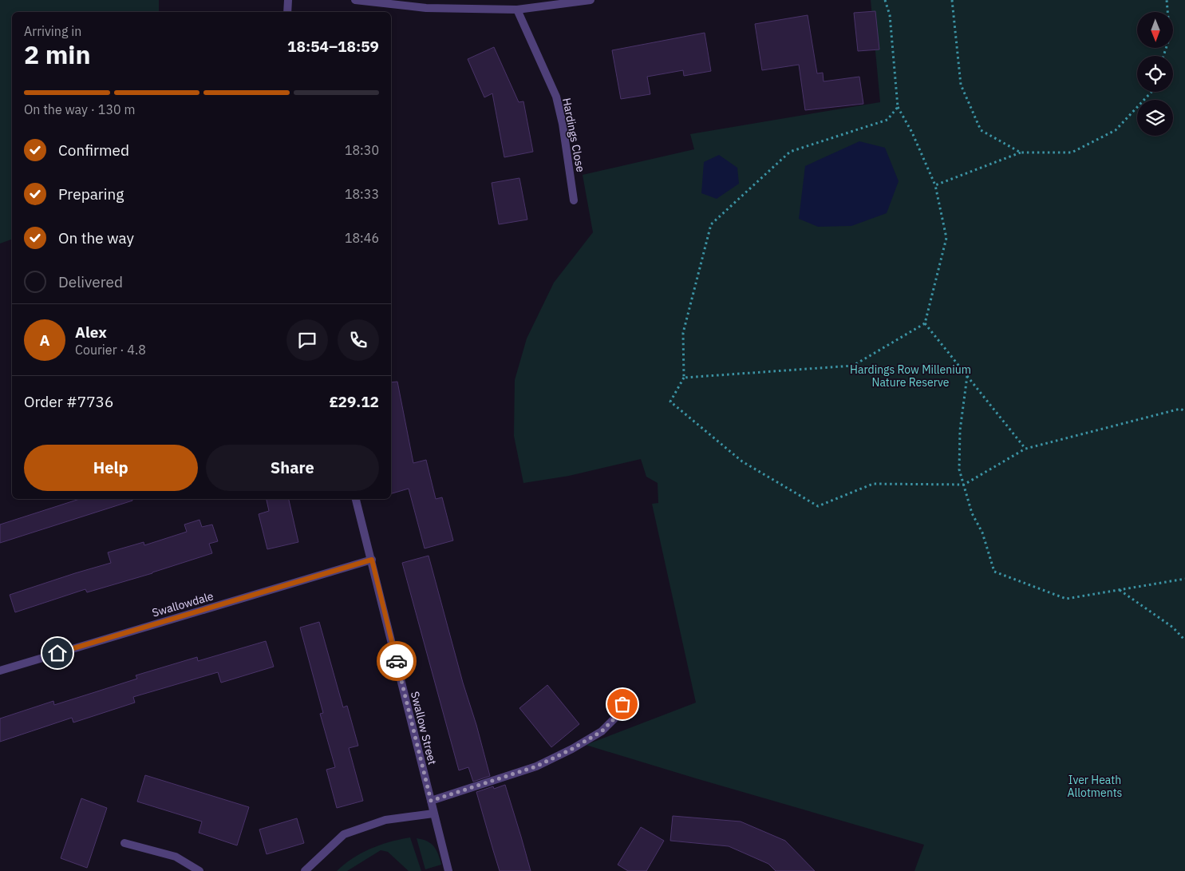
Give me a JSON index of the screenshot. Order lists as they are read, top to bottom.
{
  "streets": {
    "street": ["Hardings Close", "Swallowdale", "Swallow Street"]
  },
  "crossings": [
    ["Swallowdale", "Swallow Street"]
  ],
  "parks": ["Hardings Row Millenium Nature Reserve", "Iver Heath Allotments"],
  "north": "bottom",
  "page": {
    "heading": ["2 min", "Arriving in", "18:54–18:59"],
    "panel": [
      "Alex",
      "Courier · 4.8",
      "Order #7736",
      "£29.12"
    ],
    "bar": "On the way · 130 m",
    "list": [
      ["Confirmed", "18:30"],
      ["Preparing", "18:33"],
      ["On the way", "18:46"],
      "Delivered"
    ],
    "round": "A",
    "buttons": ["Help", "Share"]
  }
}
